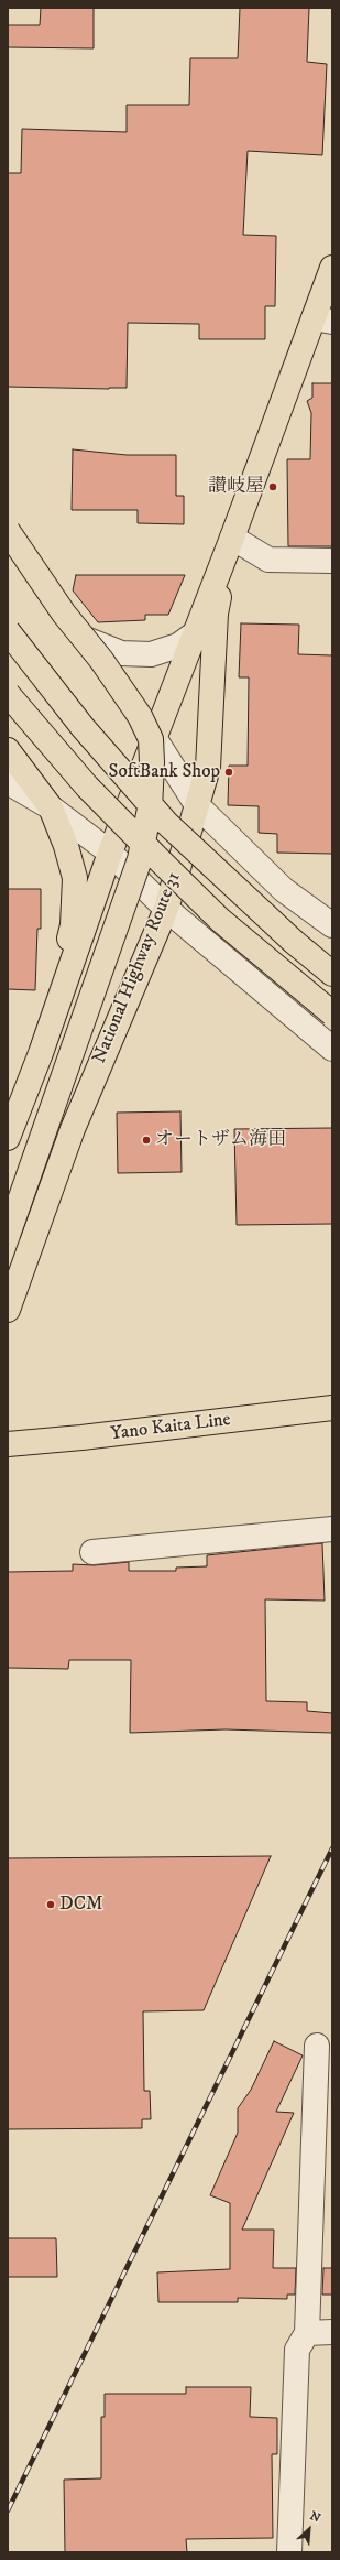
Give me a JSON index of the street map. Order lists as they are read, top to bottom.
{
  "streets": {
    "main road": ["National Highway Route 31", "Yano Kaita Line"]
  },
  "places": [
    "讃岐屋",
    "SoftBank Shop",
    "オートザム海田",
    "DCM"
  ],
  "north": "top right"
}
